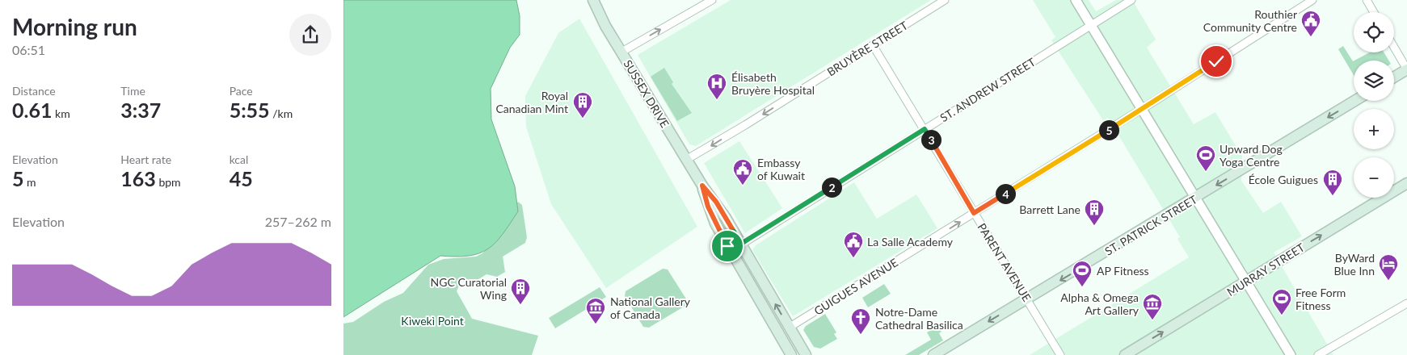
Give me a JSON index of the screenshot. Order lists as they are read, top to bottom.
{
  "streets": {
    "main road": ["SUSSEX DRIVE", "ST. PATRICK STREET", "MURRAY STREET"],
    "street": [
      "BRUYÈRE STREET",
      "ST. ANDREW STREET",
      "PARENT AVENUE",
      "GUIGUES AVENUE"
    ]
  },
  "crossings": [
    ["BRUYÈRE STREET", "SUSSEX DRIVE"],
    ["BRUYÈRE STREET", "PARENT AVENUE"],
    ["ST. ANDREW STREET", "SUSSEX DRIVE"],
    ["ST. ANDREW STREET", "PARENT AVENUE"],
    ["SUSSEX DRIVE", "GUIGUES AVENUE"],
    ["ST. PATRICK STREET", "PARENT AVENUE"],
    ["PARENT AVENUE", "GUIGUES AVENUE"]
  ],
  "one_way": [
    "BRUYÈRE STREET",
    "ST. PATRICK STREET",
    "MURRAY STREET",
    "GUIGUES AVENUE"
  ],
  "parks": ["Kìwekì Point"],
  "places": {
    "public building": ["Routhier Community Centre", "Embassy of Kuwait", "La Salle Academy"],
    "hospital": ["Élisabeth Bruyère Hospital"],
    "building": [
      "Royal Canadian Mint",
      "École Guigues",
      "Barrett Lane",
      "NGC Curatorial Wing"
    ],
    "sports": ["Upward Dog Yoga Centre", "AP Fitness", "Free Form Fitness"],
    "hotel": ["ByWard Blue Inn"],
    "museum": ["Alpha & Omega Art Gallery", "National Gallery of Canada"],
    "church": ["Notre-Dame Cathedral Basilica"]
  },
  "page": {
    "heading": ["Morning run", "06:51"],
    "map_buttons": ["+", "−"],
    "stats": [
      ["Distance", "0.61 km"],
      ["Time", "3:37"],
      ["Pace", "5:55 /km"],
      ["Elevation", "5 m"],
      ["Heart rate", "163 bpm"],
      ["kcal", "45"]
    ],
    "pins": [
      "5",
      "3",
      "2",
      "4"
    ],
    "chart": ["Elevation", "257–262 m"]
  }
}
